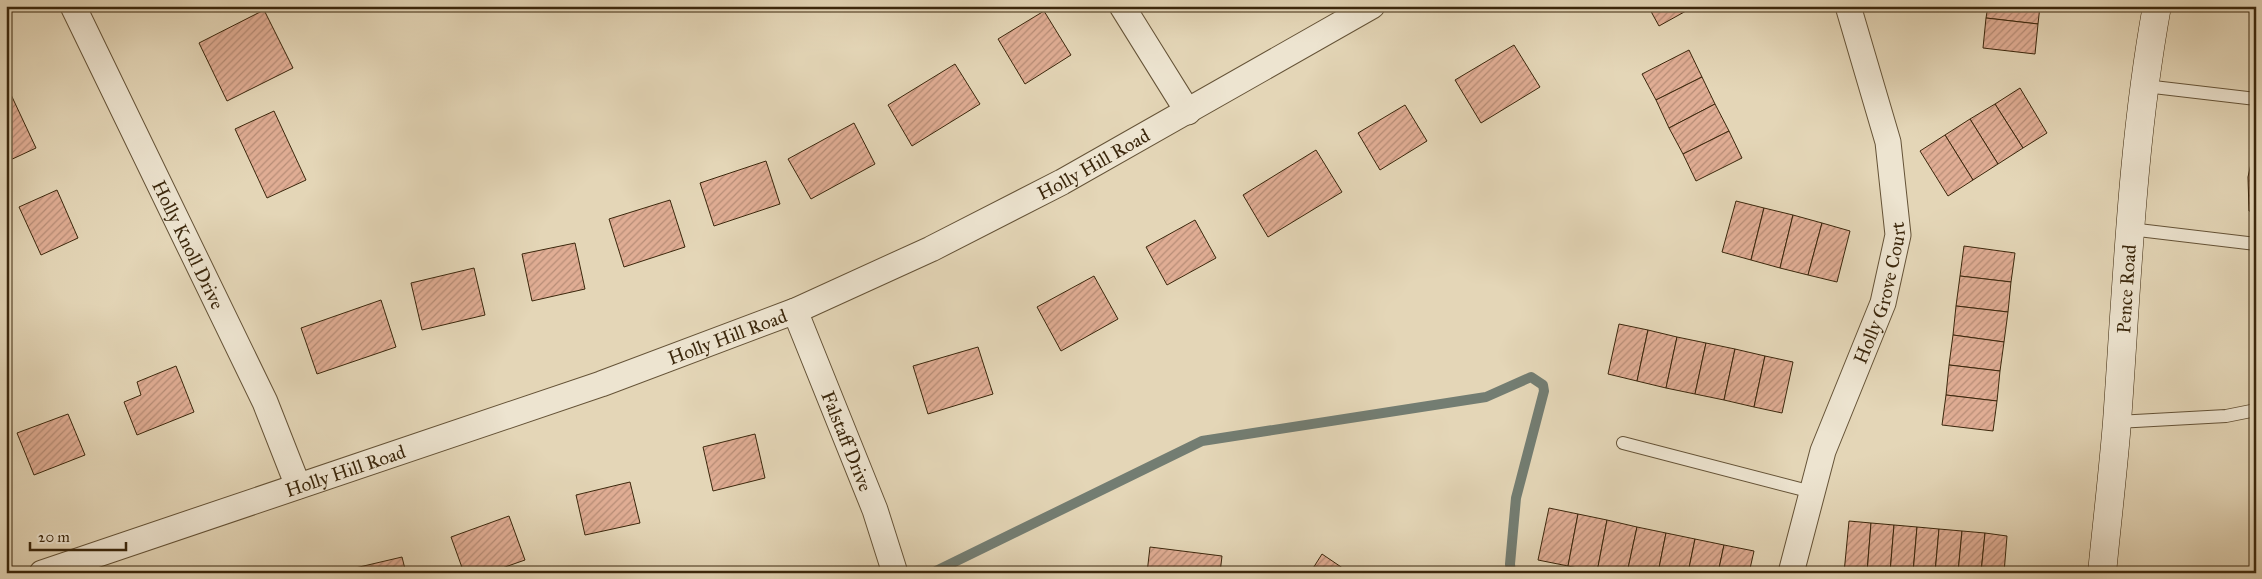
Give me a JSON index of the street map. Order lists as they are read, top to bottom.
{
  "streets": {
    "street": [
      "Holly Hill Road",
      "Holly Knoll Drive",
      "Pence Road",
      "Holly Grove Court",
      "Falstaff Drive"
    ]
  },
  "crossings": [
    ["Holly Hill Road", "Holly Knoll Drive"],
    ["Holly Hill Road", "Falstaff Drive"]
  ],
  "scale_bar": "20 m"
}
